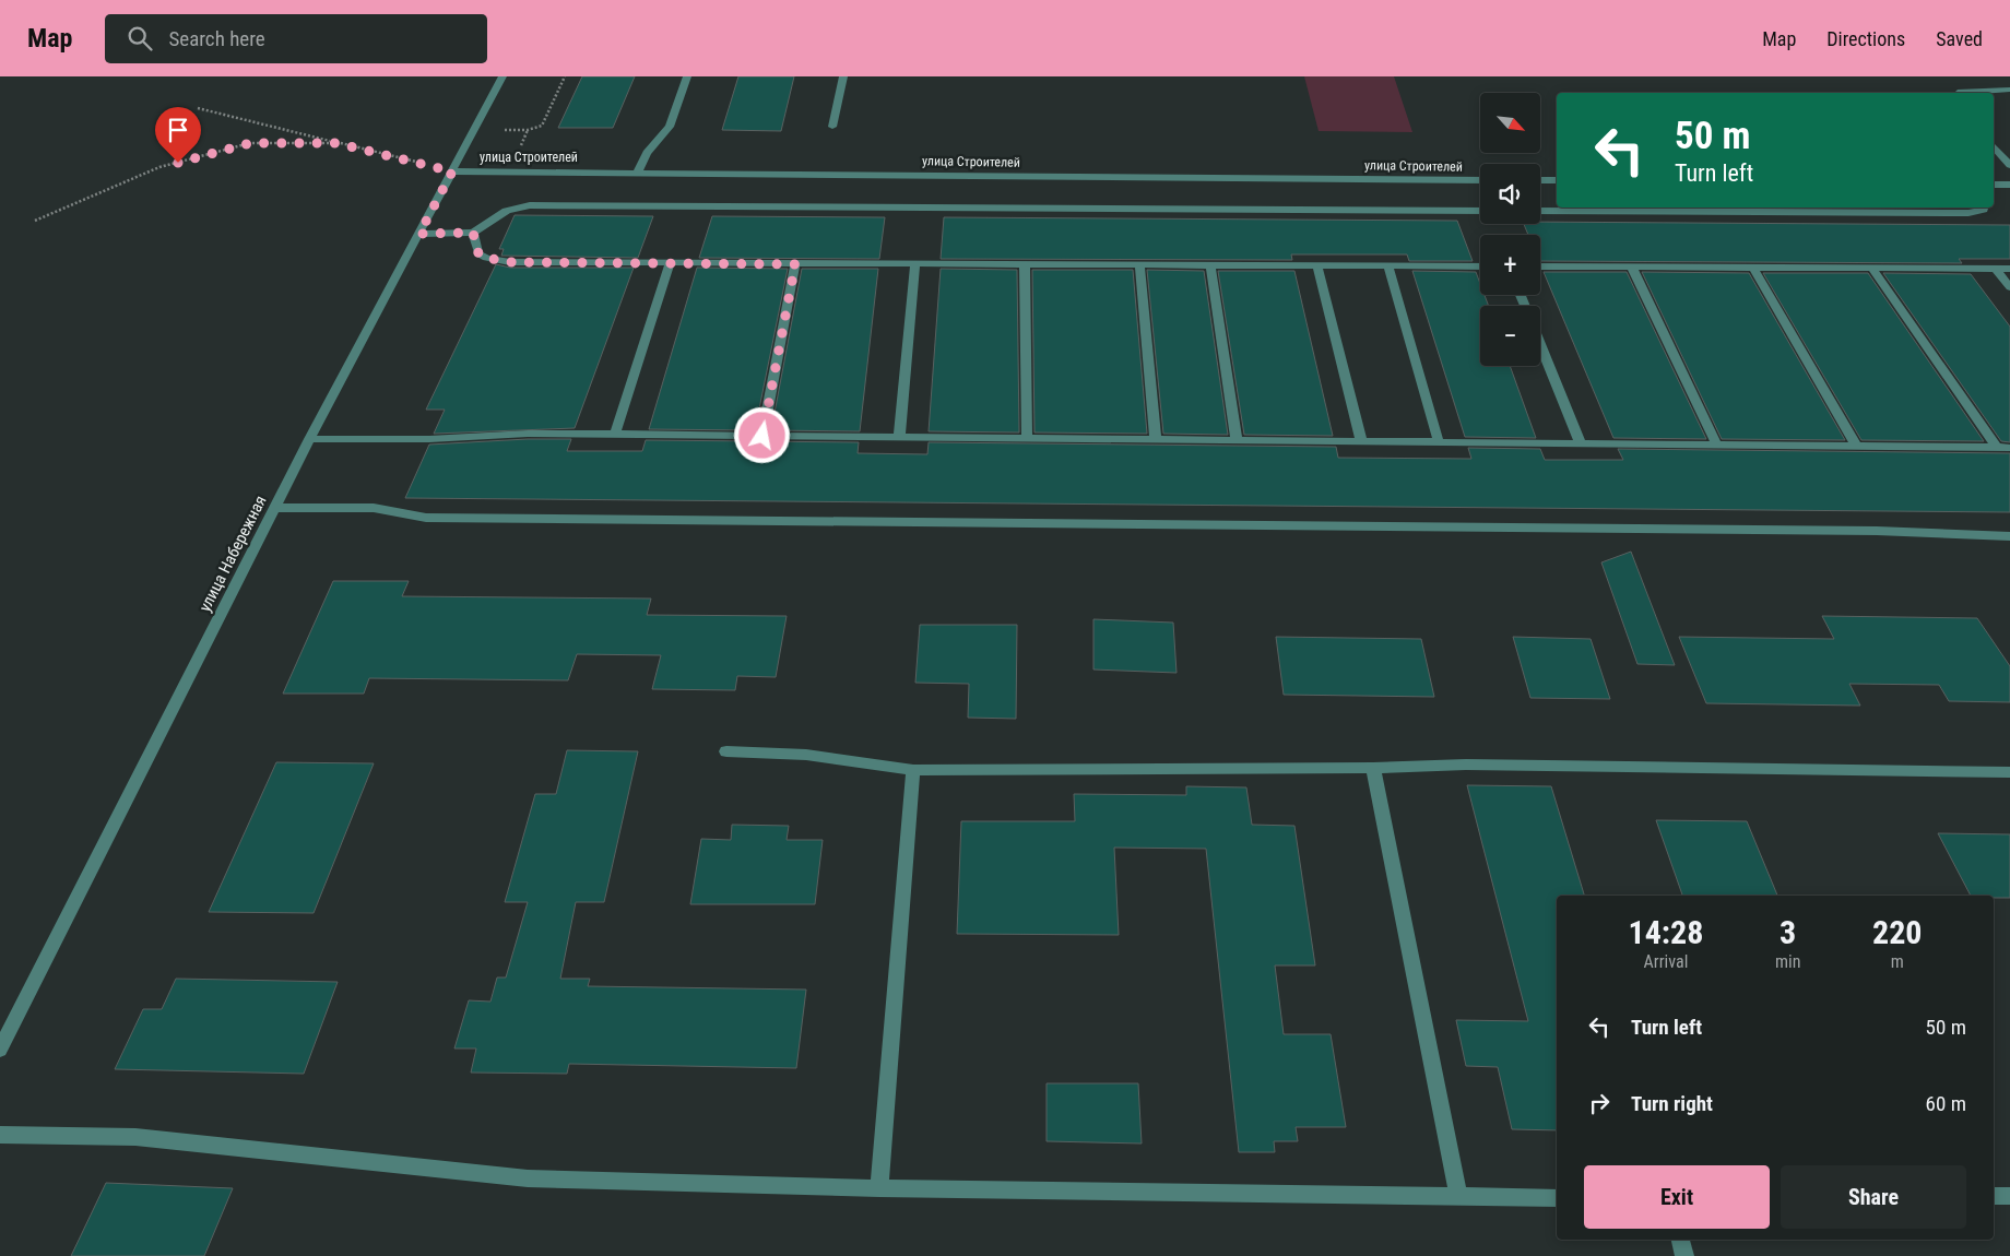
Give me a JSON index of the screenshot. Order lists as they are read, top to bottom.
{
  "streets": {
    "street": ["улица Строителей", "улица Набережная"]
  },
  "crossings": [
    ["улица Строителей", "улица Набережная"]
  ],
  "north": "bottom right",
  "page": {
    "header": "Map",
    "search": "Search here",
    "nav": ["Map", "Directions", "Saved"],
    "map_buttons": ["+", "−"],
    "turn": ["50 m", "Turn left"],
    "eta": [
      "14:28",
      "Arrival",
      "3",
      "min",
      "220",
      "m"
    ],
    "list": [
      {
        "name": "Turn left",
        "value": "50 m"
      },
      {
        "name": "Turn right",
        "value": "60 m"
      }
    ],
    "buttons": ["Exit", "Share"]
  }
}
